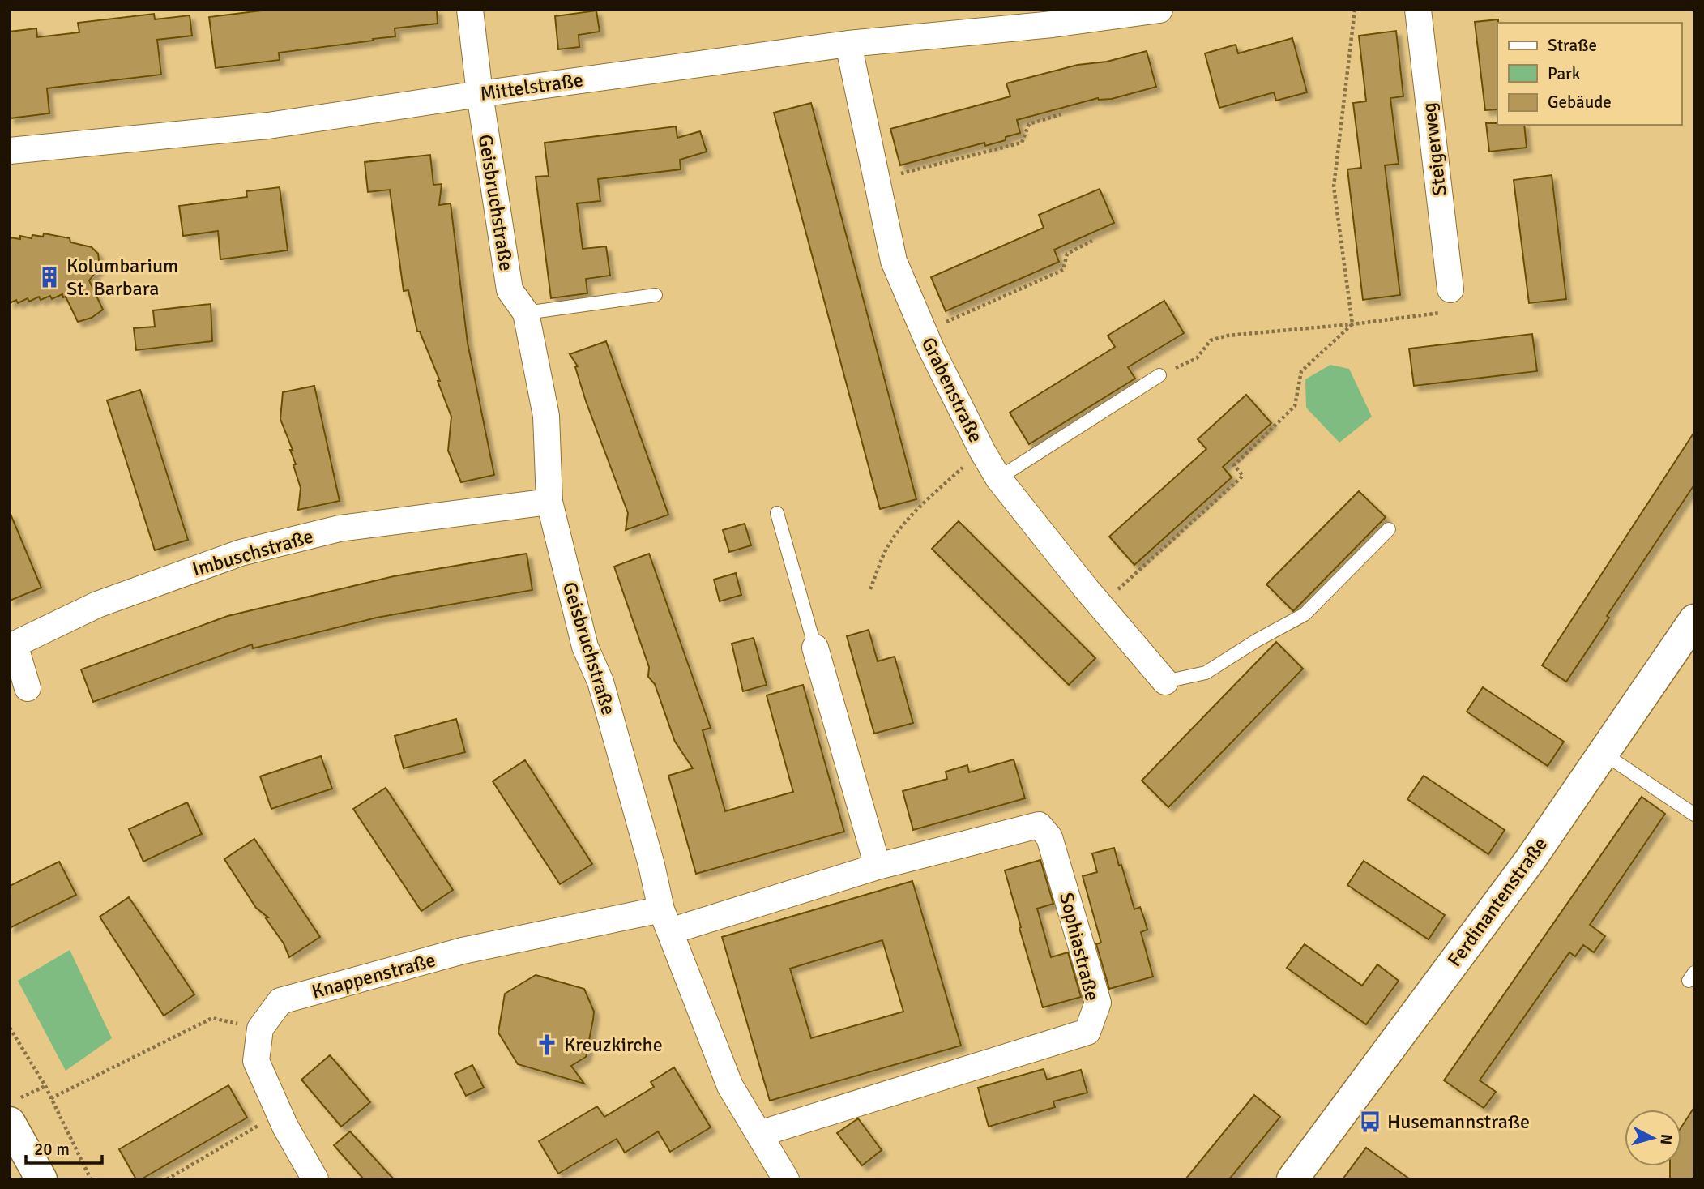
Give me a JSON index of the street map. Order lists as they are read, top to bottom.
{
  "streets": {
    "street": [
      "Mittelstraße",
      "Steigerweg",
      "Geisbruchstraße",
      "Grabenstraße",
      "Imbuschstraße",
      "Ferdinantenstraße",
      "Sophiastraße",
      "Knappenstraße"
    ]
  },
  "crossings": [
    ["Mittelstraße", "Geisbruchstraße"],
    ["Mittelstraße", "Grabenstraße"],
    ["Geisbruchstraße", "Imbuschstraße"],
    ["Geisbruchstraße", "Sophiastraße"],
    ["Geisbruchstraße", "Knappenstraße"],
    ["Sophiastraße", "Knappenstraße"]
  ],
  "places": {
    "building": ["Kolumbarium St. Barbara"],
    "church": ["Kreuzkirche"],
    "bus stop": ["Husemannstraße"]
  },
  "legend": ["Straße", "Park", "Gebäude"],
  "scale_bar": "20 m",
  "north": "right"
}
